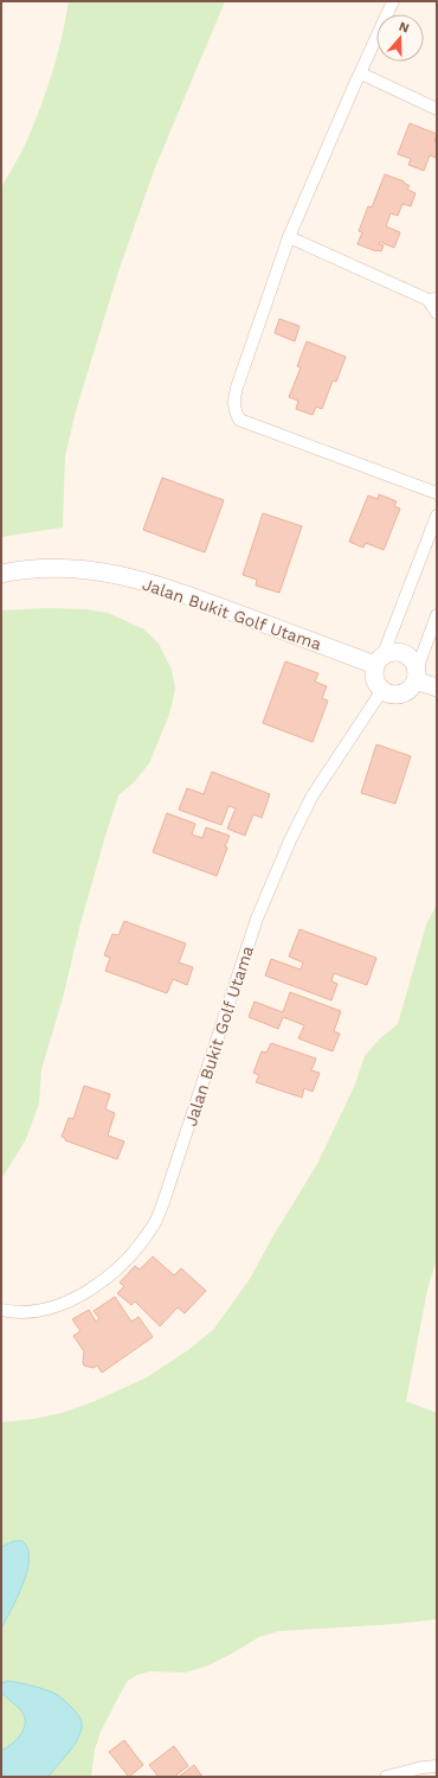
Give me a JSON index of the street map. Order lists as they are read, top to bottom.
{
  "streets": {
    "street": ["Jalan Bukit Golf Utama"]
  },
  "north": "top"
}
